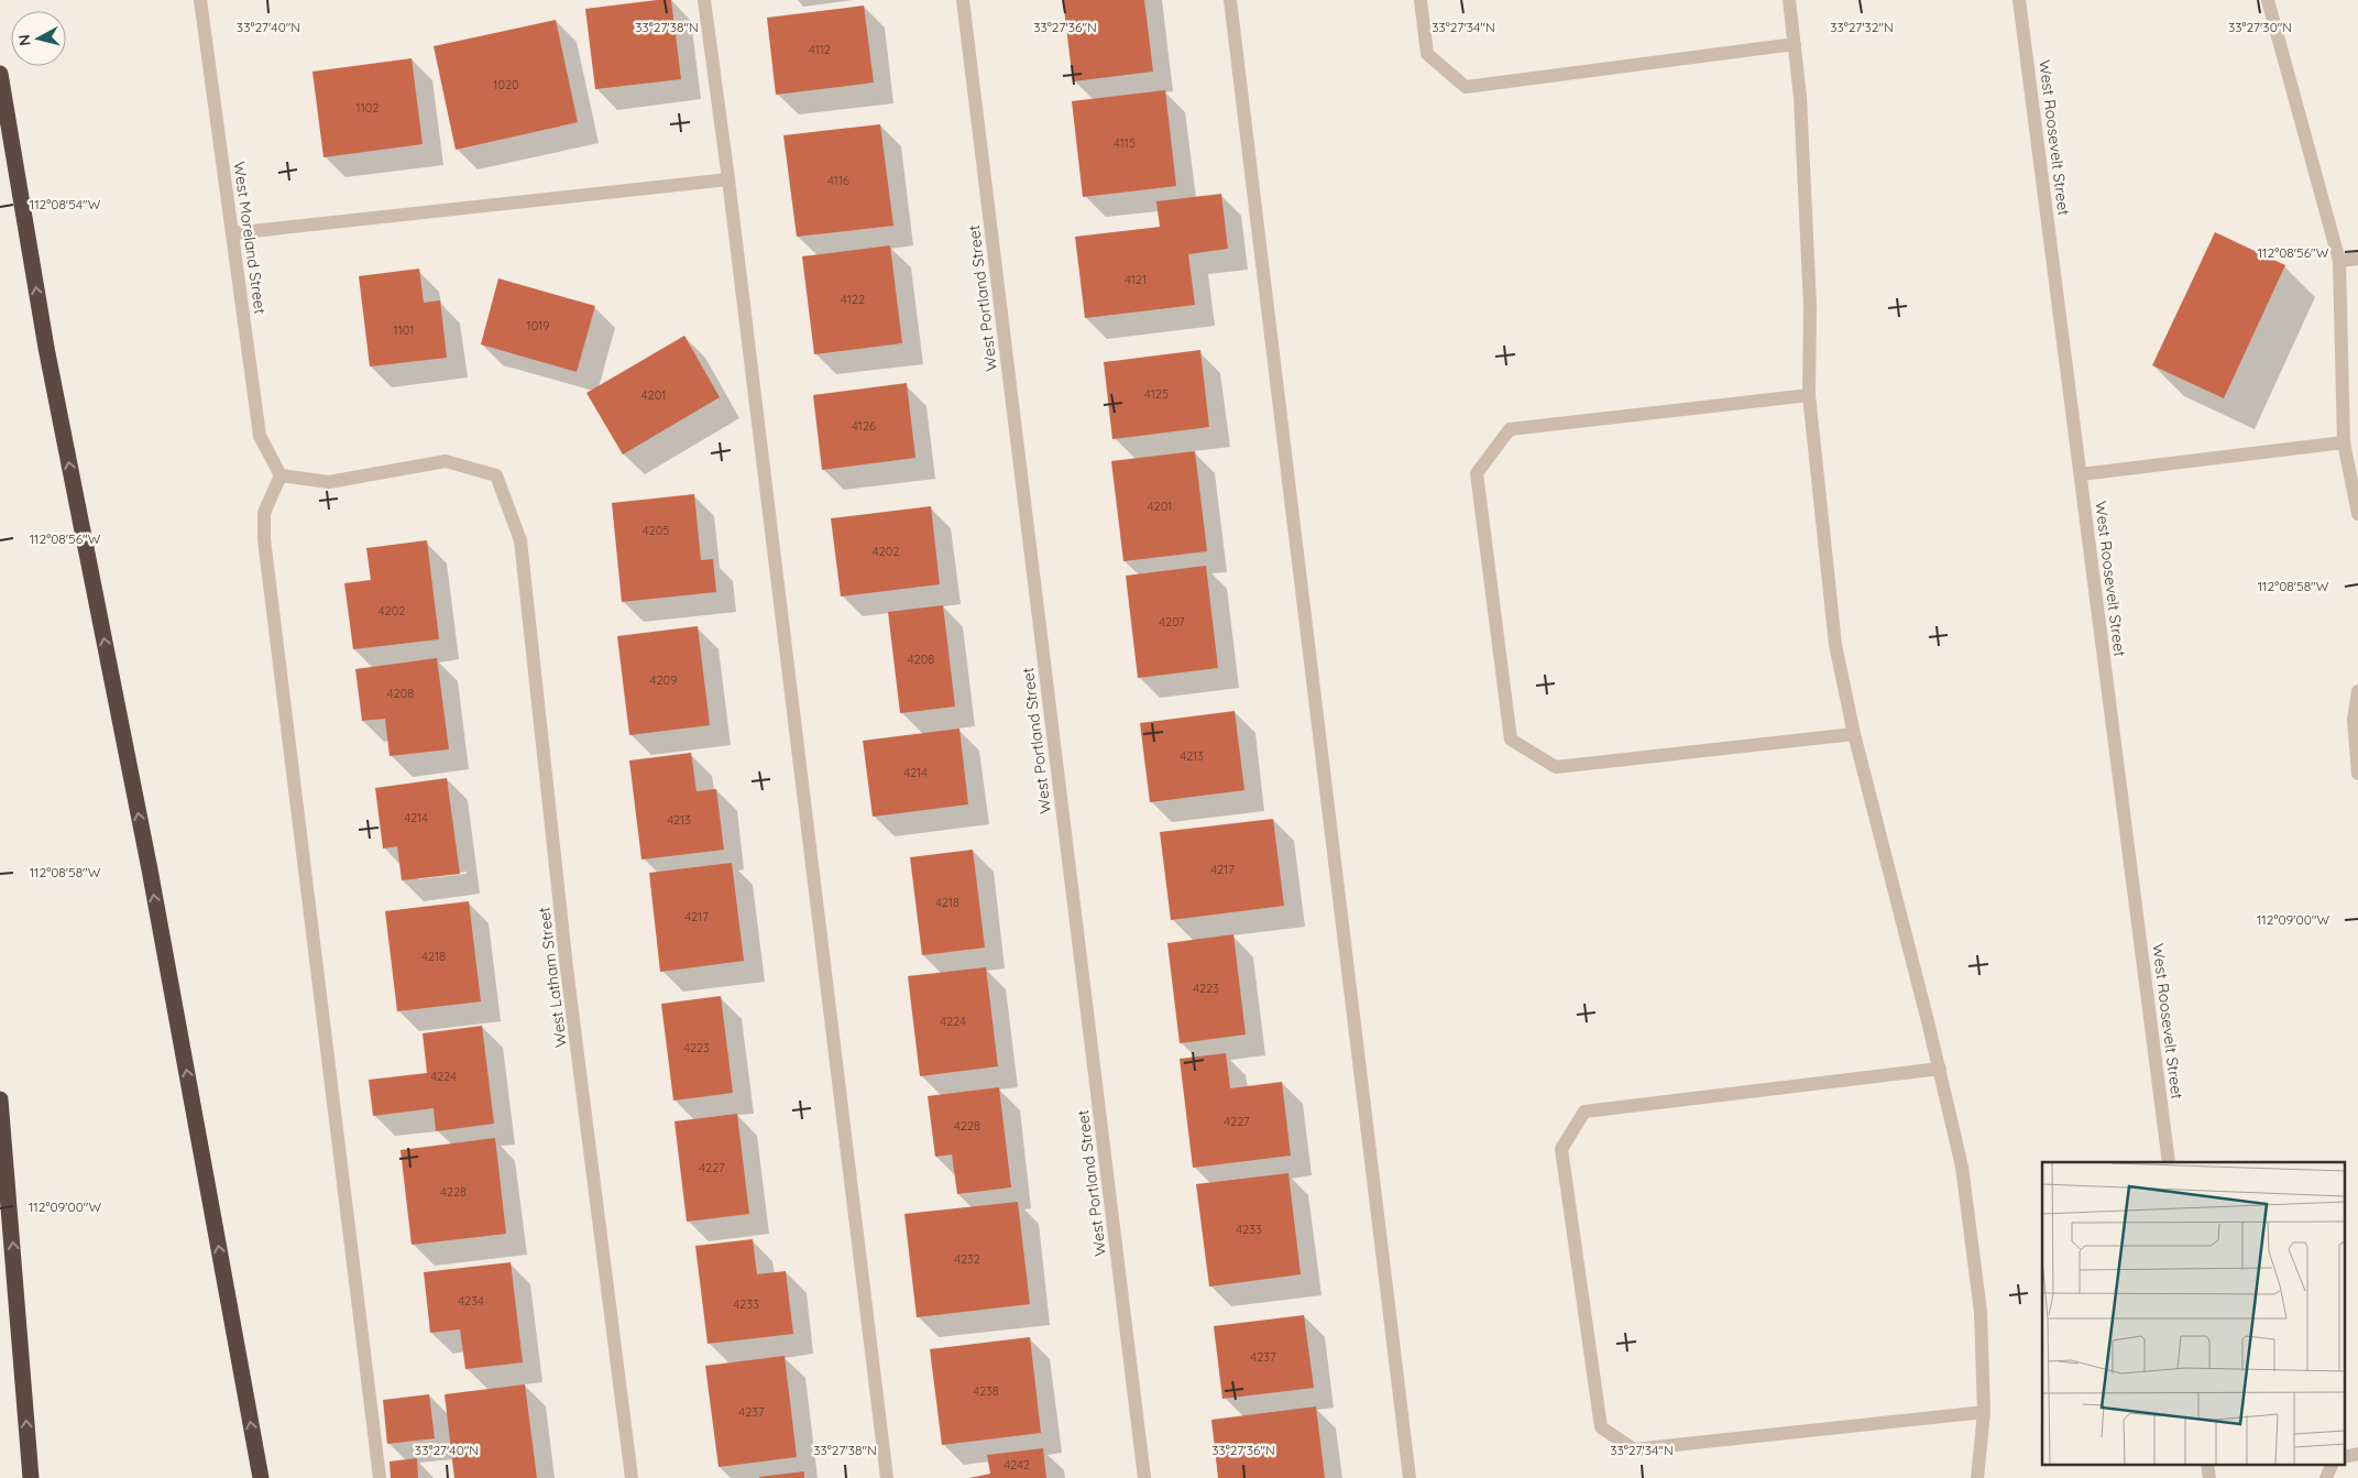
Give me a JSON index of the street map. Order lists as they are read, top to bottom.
{
  "streets": {
    "street": [
      "West Roosevelt Street",
      "West Moreland Street",
      "West Portland Street",
      "West Latham Street"
    ]
  },
  "crossings": [
    ["West Moreland Street", "West Latham Street"]
  ],
  "house_numbers": [
    "4112",
    "1020",
    "1102",
    "4115",
    "4116",
    "4121",
    "4122",
    "1019",
    "1101",
    "4125",
    "4201",
    "4126",
    "4201",
    "4205",
    "4202",
    "4202",
    "4207",
    "4208",
    "4209",
    "4208",
    "4213",
    "4214",
    "4214",
    "4213",
    "4217",
    "4218",
    "4217",
    "4218",
    "4223",
    "4224",
    "4223",
    "4224",
    "4227",
    "4228",
    "4227",
    "4228",
    "4233",
    "4232",
    "4234",
    "4233",
    "4237",
    "4238",
    "4237",
    "4242"
  ],
  "north": "left",
  "coordinates": [
    "33°27'40\"N",
    "33°27'38\"N",
    "33°27'36\"N",
    "33°27'34\"N",
    "33°27'32\"N",
    "33°27'30\"N",
    "112°08'54\"W",
    "112°08'56\"W",
    "112°08'58\"W",
    "112°09'00\"W"
  ]
}
